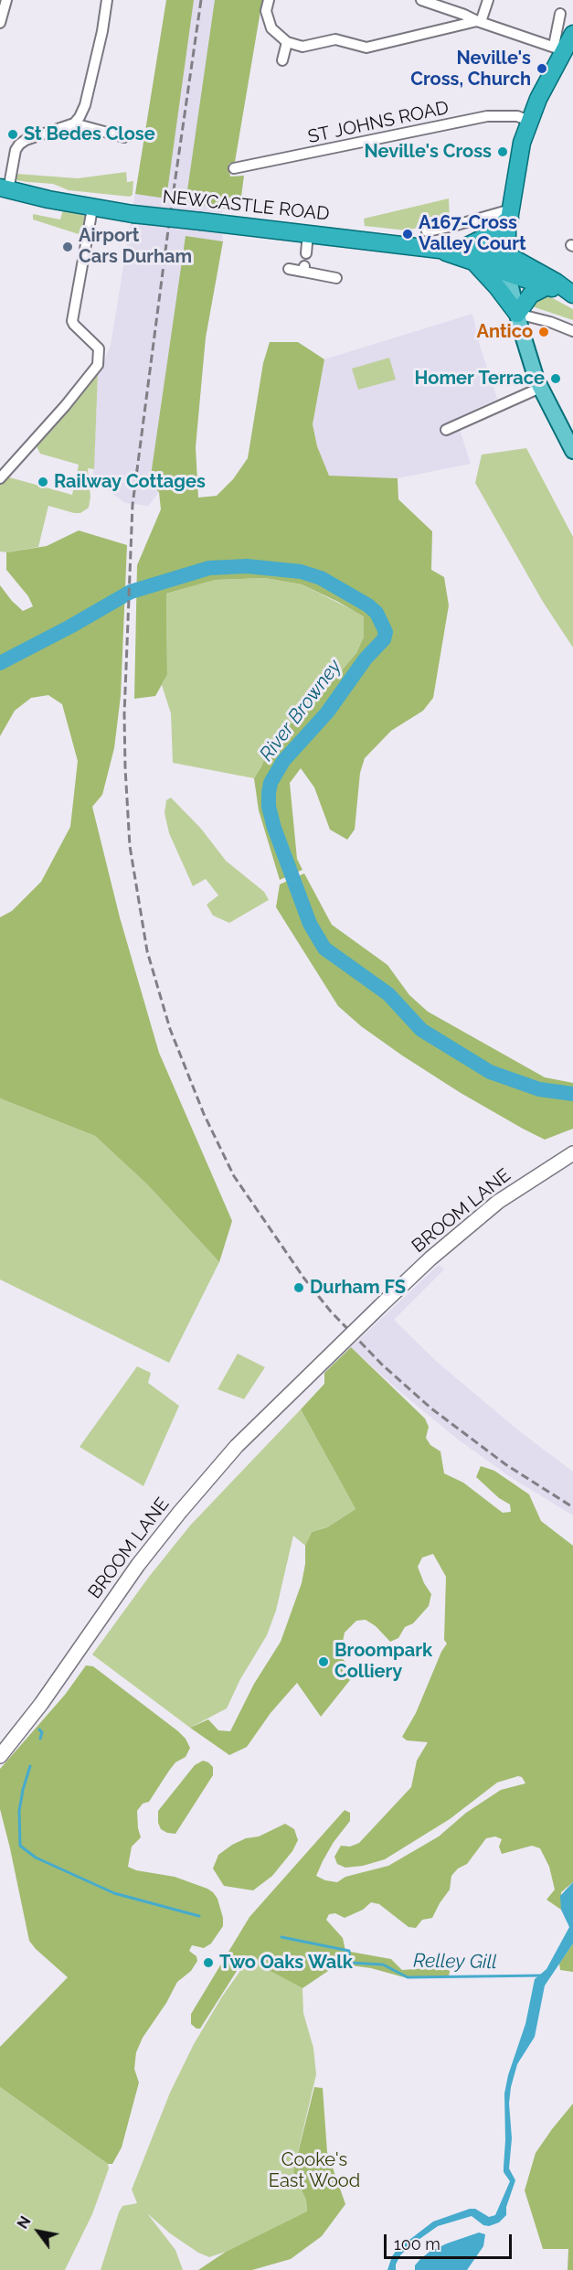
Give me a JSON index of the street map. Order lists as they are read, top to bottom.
{
  "streets": {
    "highway": ["NEWCASTLE ROAD"],
    "main road": ["BROOM LANE"],
    "street": ["ST JOHNS ROAD"]
  },
  "water": ["River Browney", "Relley Gill"],
  "parks": ["Cooke's East Wood"],
  "places": [
    "Neville's Cross, Church",
    "St Bedes Close",
    "Neville's Cross",
    "A167-Cross Valley Court",
    "Airport Cars Durham",
    "Antico",
    "Homer Terrace",
    "Railway Cottages",
    "Durham FS",
    "Broompark Colliery",
    "Two Oaks Walk"
  ],
  "scale_bar": "100 m",
  "north": "top left"
}
